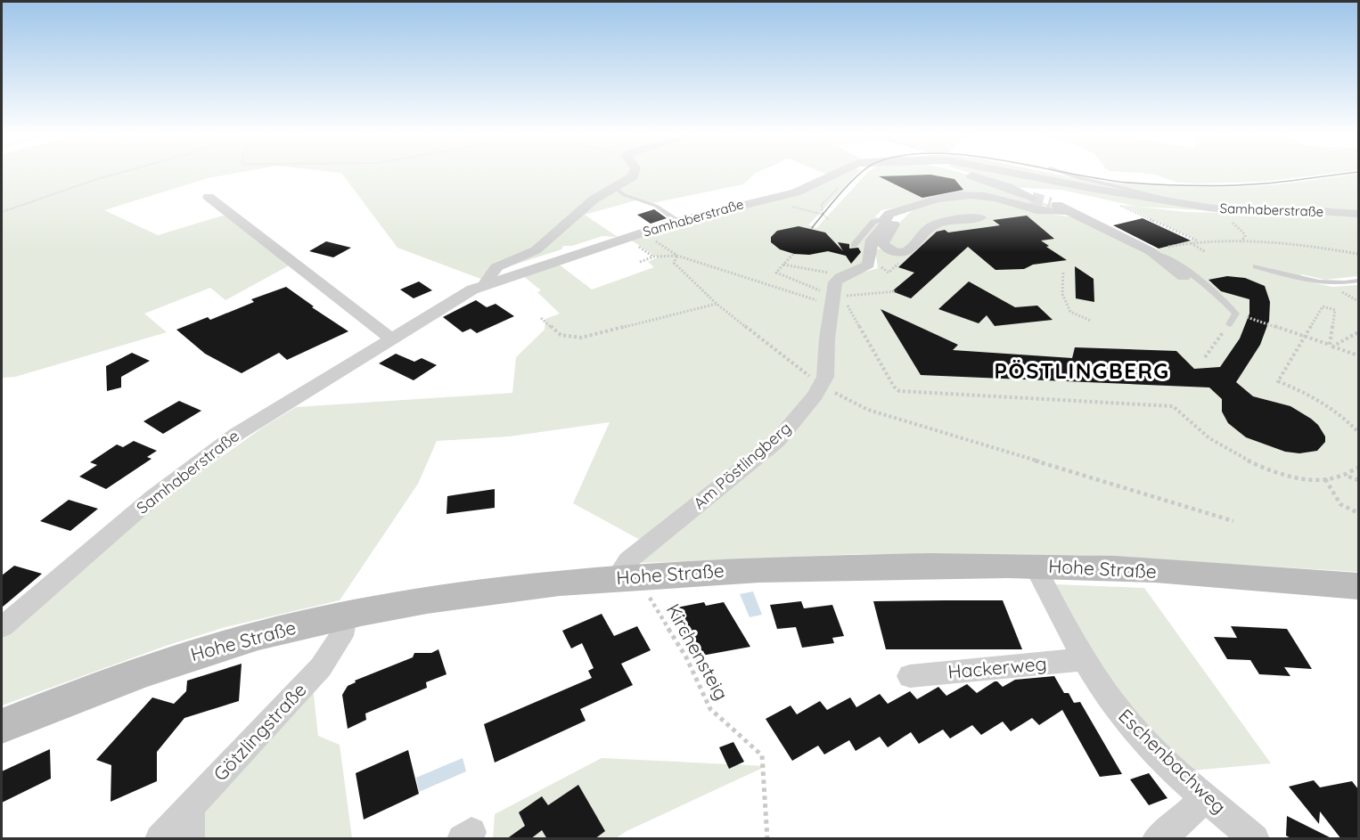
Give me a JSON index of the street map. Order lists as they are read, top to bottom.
{
  "streets": {
    "main road": ["Hohe Straße"],
    "street": [
      "Samhaberstraße",
      "Am Pöstlingberg",
      "Hackerweg",
      "Götzlingstraße",
      "Eschenbachweg"
    ],
    "path": ["Kirchensteig"]
  },
  "crossings": [
    ["Am Pöstlingberg", "Hohe Straße"],
    ["Am Pöstlingberg", "Kirchensteig"],
    ["Hohe Straße", "Kirchensteig"],
    ["Hohe Straße", "Götzlingstraße"],
    ["Hohe Straße", "Eschenbachweg"],
    ["Hackerweg", "Eschenbachweg"]
  ],
  "districts": ["PÖSTLINGBERG"]
}
